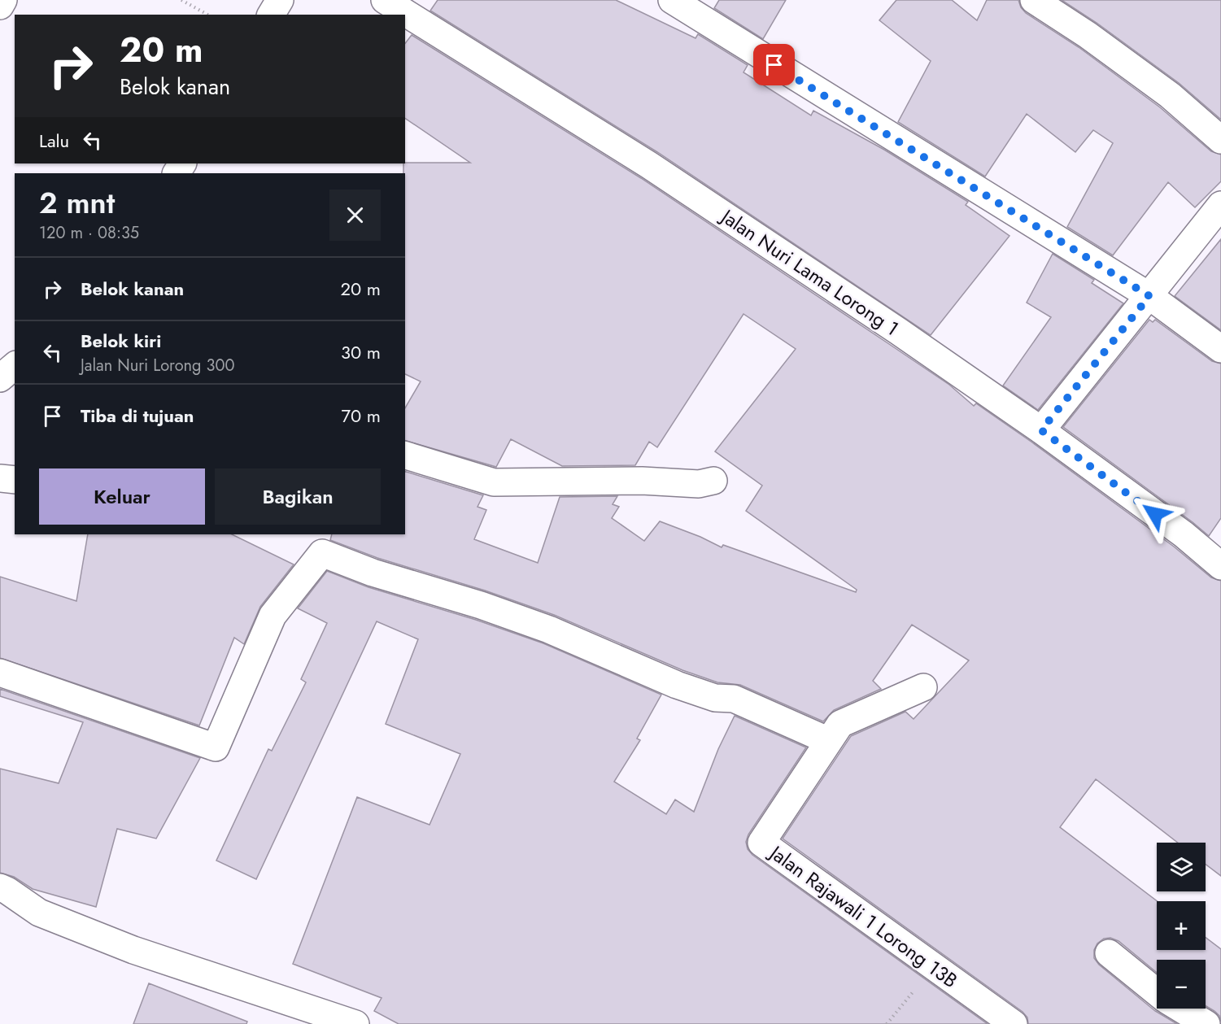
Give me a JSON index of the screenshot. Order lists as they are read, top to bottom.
{
  "streets": {
    "street": ["Jalan Nuri Lama Lorong 1", "Jalan Rajawali 1 Lorong 13B"]
  },
  "page": {
    "turn": ["20 m", "Belok kanan"],
    "then": "Lalu",
    "heading": ["2 mnt", "120 m · 08:35"],
    "list": [
      {
        "name": "Belok kanan",
        "value": "20 m"
      },
      {
        "name": "Belok kiri",
        "note": "Jalan Nuri Lorong 300",
        "value": "30 m"
      },
      {
        "name": "Tiba di tujuan",
        "value": "70 m"
      }
    ],
    "buttons": ["Keluar", "Bagikan"],
    "map_buttons": ["+", "−"]
  }
}
